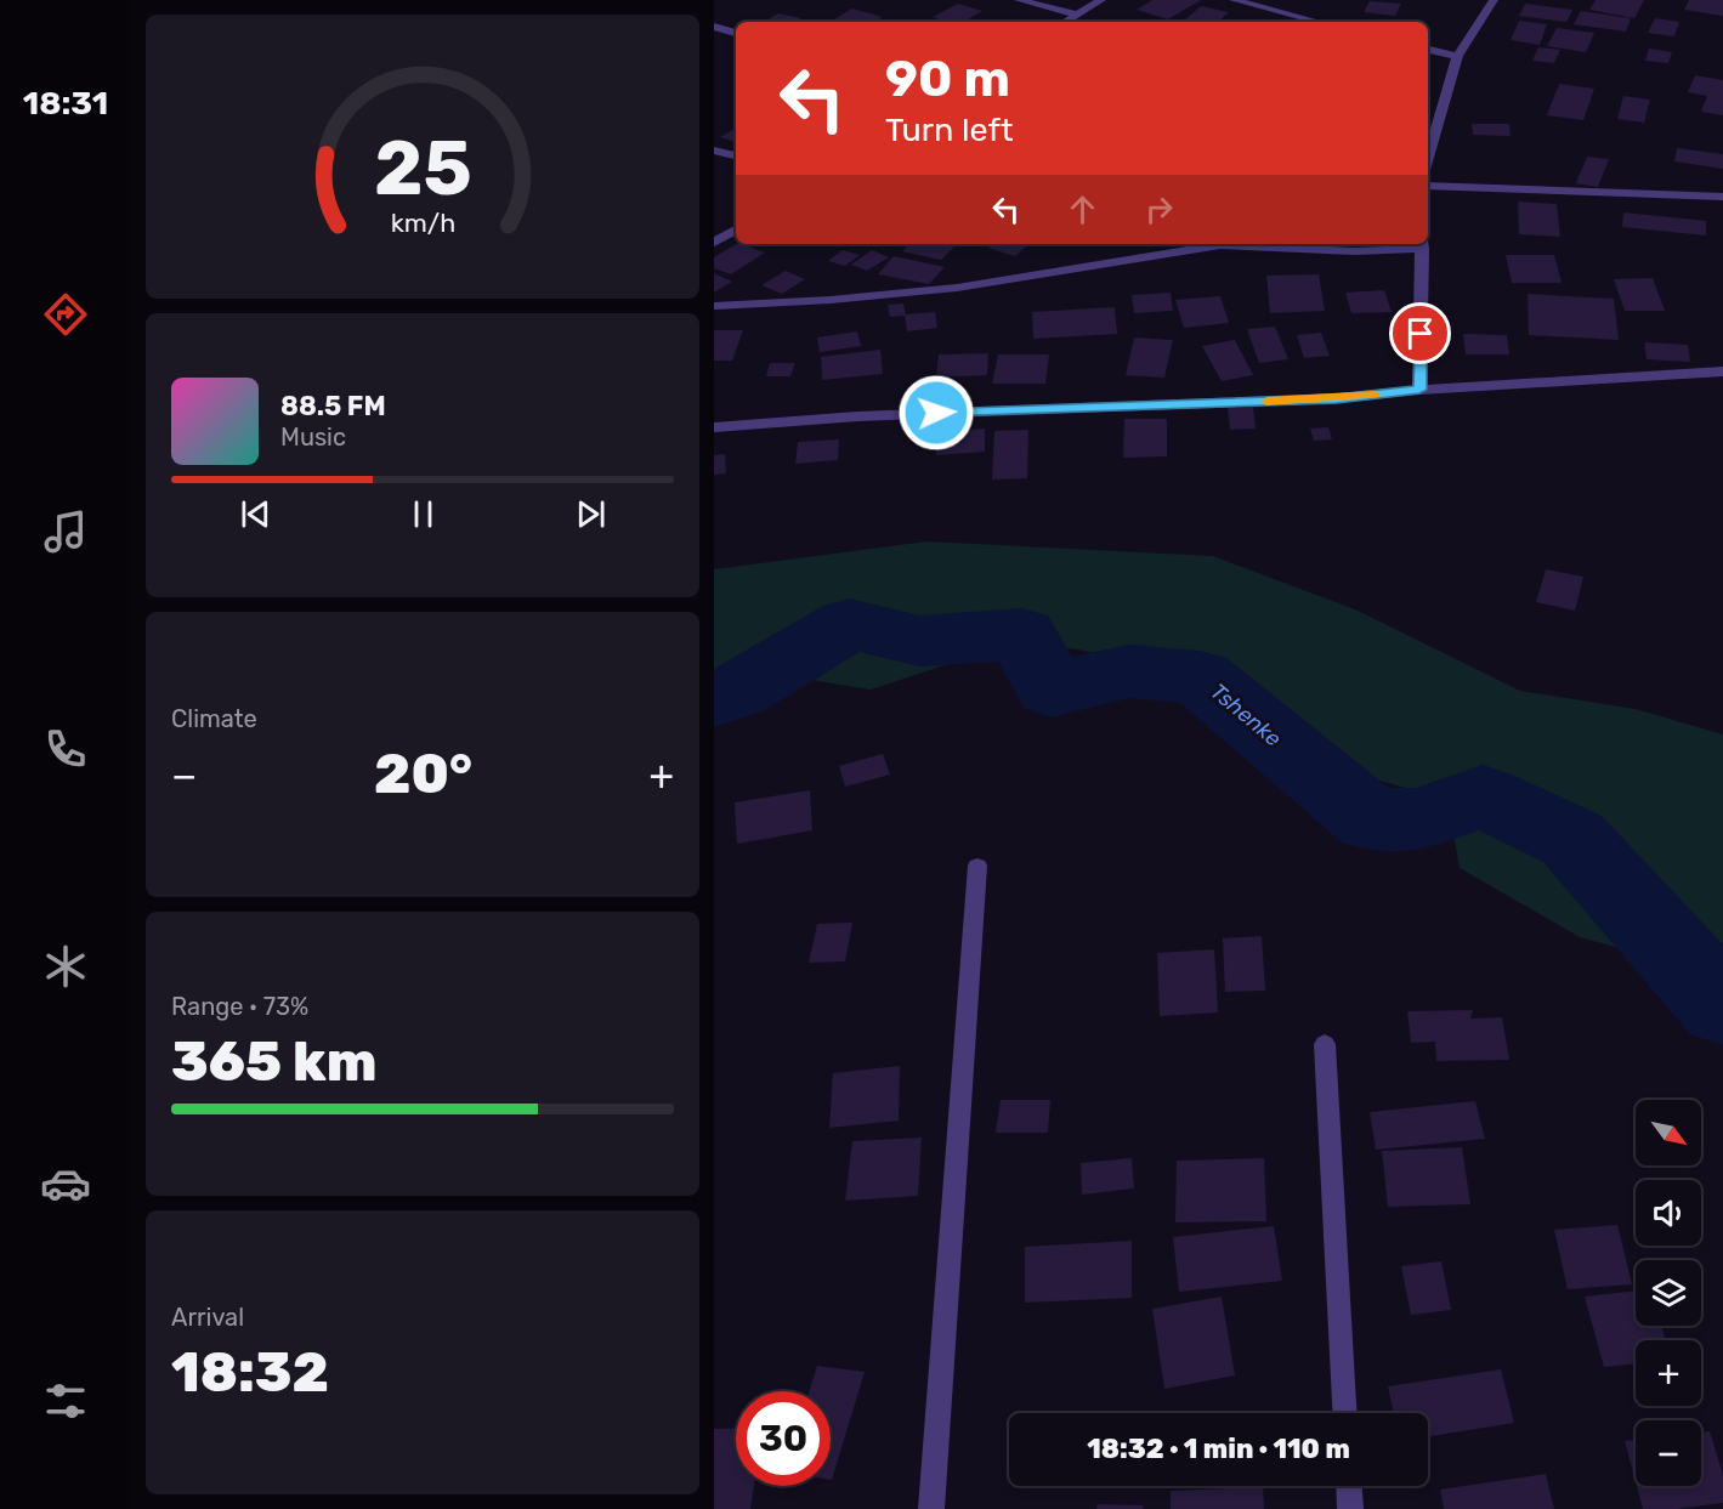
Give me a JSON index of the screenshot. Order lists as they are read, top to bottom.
{
  "water": ["Tshenke"],
  "north": "bottom right",
  "page": {
    "tabs": "18:31",
    "turn": ["90 m", "Turn left"],
    "song": ["88.5 FM", "Music"],
    "tile": [
      "Climate",
      ["Range · 73%", "365 km"],
      ["Arrival", "18:32"]
    ],
    "heat": ["−", "20°", "+"],
    "map_buttons": ["+", "−"],
    "limit": "30",
    "trip": "18:32 · 1 min · 110 m",
    "gauge": ["25", "km/h"]
  }
}
